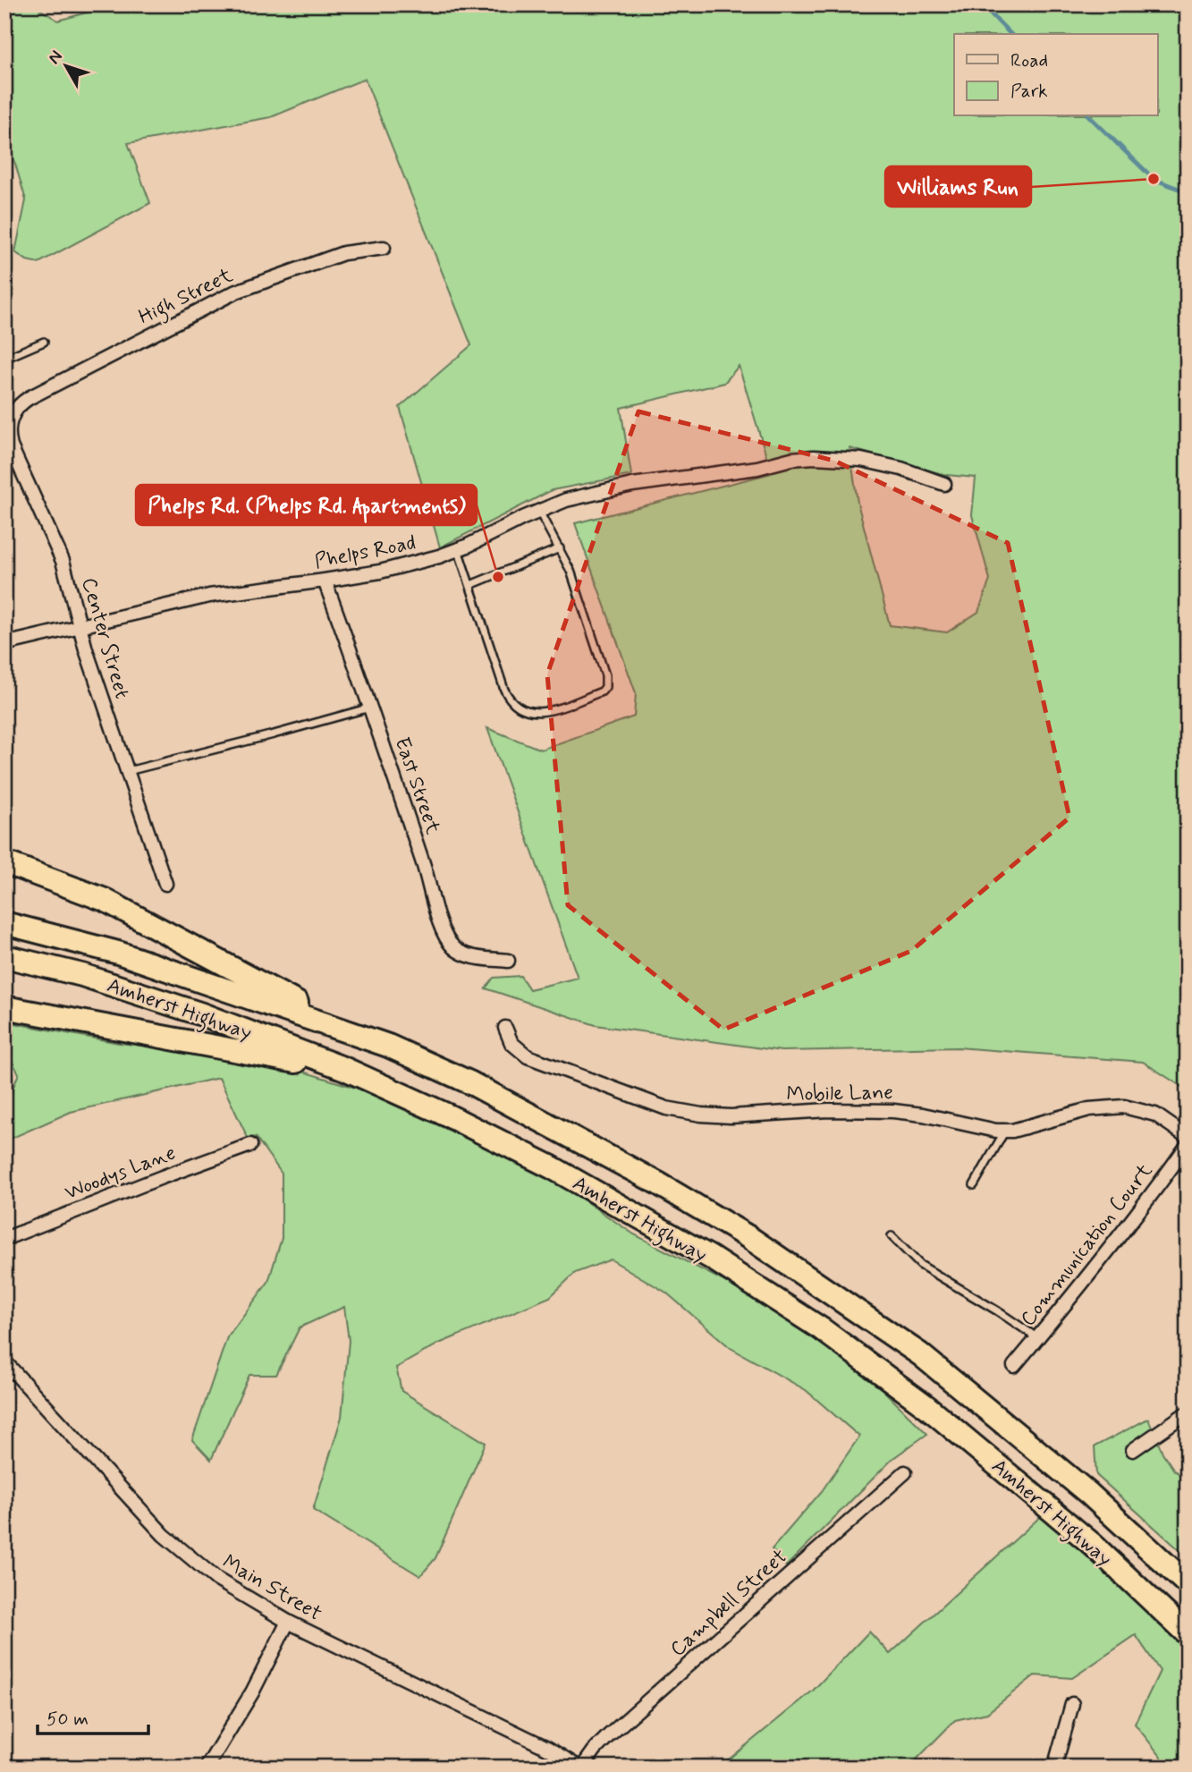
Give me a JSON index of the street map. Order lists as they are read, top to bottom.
{
  "streets": {
    "highway": ["Amherst Highway"],
    "street": [
      "High Street",
      "Phelps Road",
      "Center Street",
      "East Street",
      "Mobile Lane",
      "Woodys Lane",
      "Communication Court",
      "Main Street",
      "Campbell Street"
    ]
  },
  "crossings": [
    ["High Street", "Center Street"],
    ["Phelps Road", "Center Street"],
    ["Phelps Road", "East Street"],
    ["Main Street", "Campbell Street"]
  ],
  "places": ["Williams Run", "Phelps Rd. (Phelps Rd. Apartments)"],
  "legend": ["Road", "Park"],
  "scale_bar": "50 m",
  "north": "top left"
}
